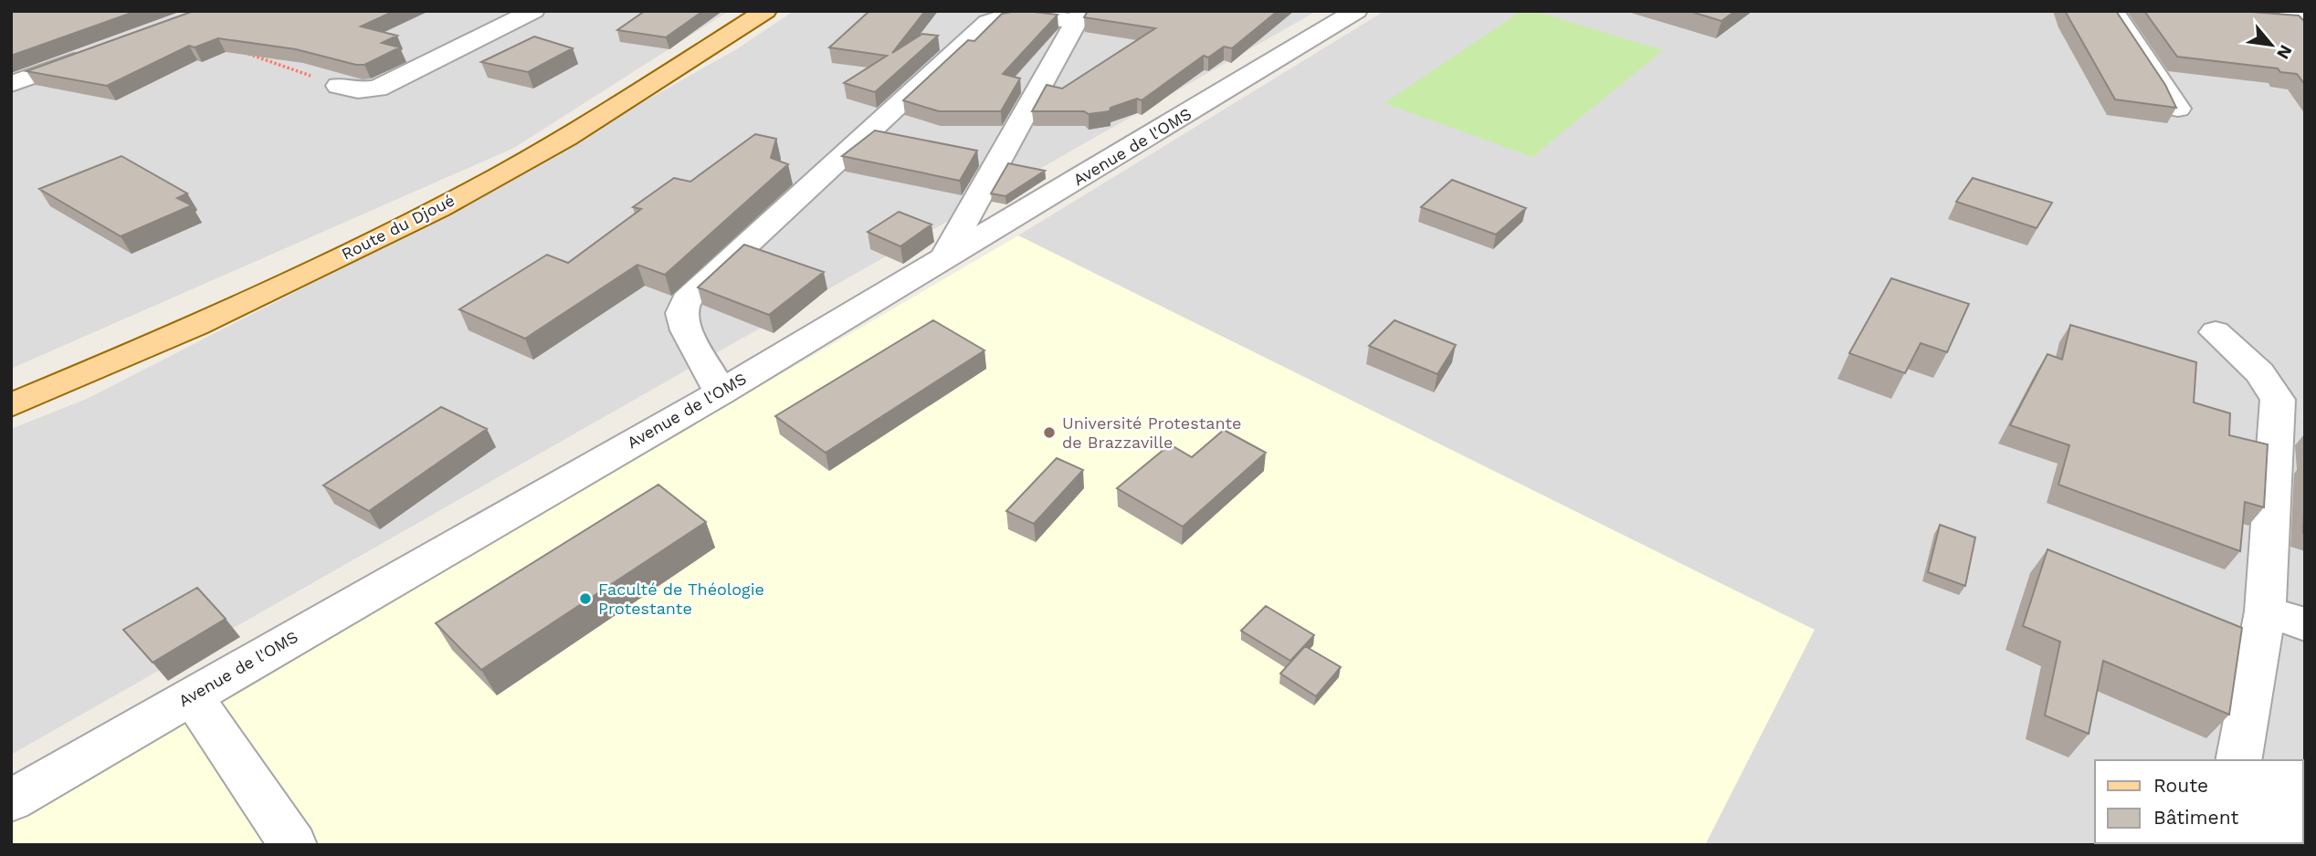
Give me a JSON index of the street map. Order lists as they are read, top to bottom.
{
  "streets": {
    "main road": ["Route du Djoué"],
    "street": ["Avenue de l'OMS"]
  },
  "places": ["Université Protestante de Brazzaville", "Faculté de Théologie Protestante"],
  "legend": ["Route", "Bâtiment"],
  "north": "bottom right"
}
